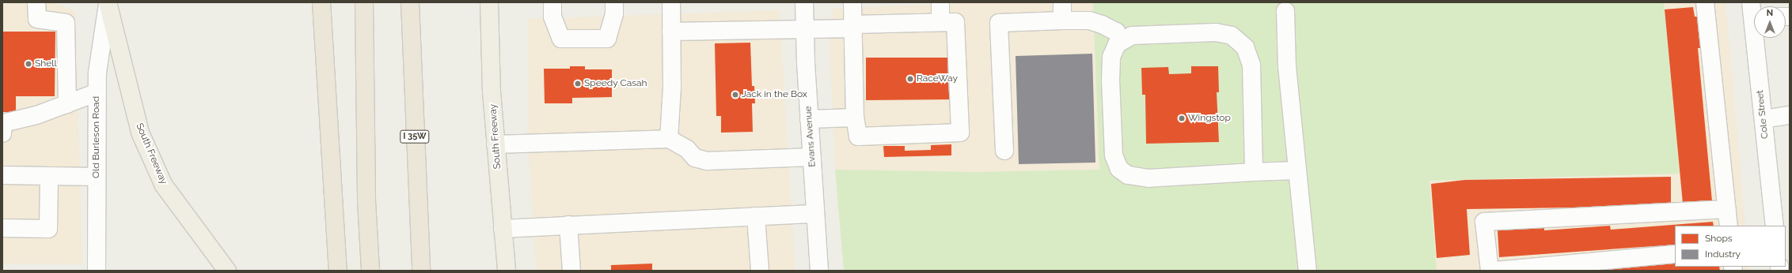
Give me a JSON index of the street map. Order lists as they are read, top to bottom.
{
  "streets": {
    "highway": ["I 35W"],
    "main road": ["South Freeway"],
    "street": ["Cole Street", "Evans Avenue", "Old Burleson Road"]
  },
  "crossings": [
    ["South Freeway", "Old Burleson Road"]
  ],
  "places": [
    "Shell",
    "RaceWay",
    "Speedy Casah",
    "Jack in the Box",
    "Wingstop"
  ],
  "legend": ["Shops", "Industry"],
  "north": "top"
}
